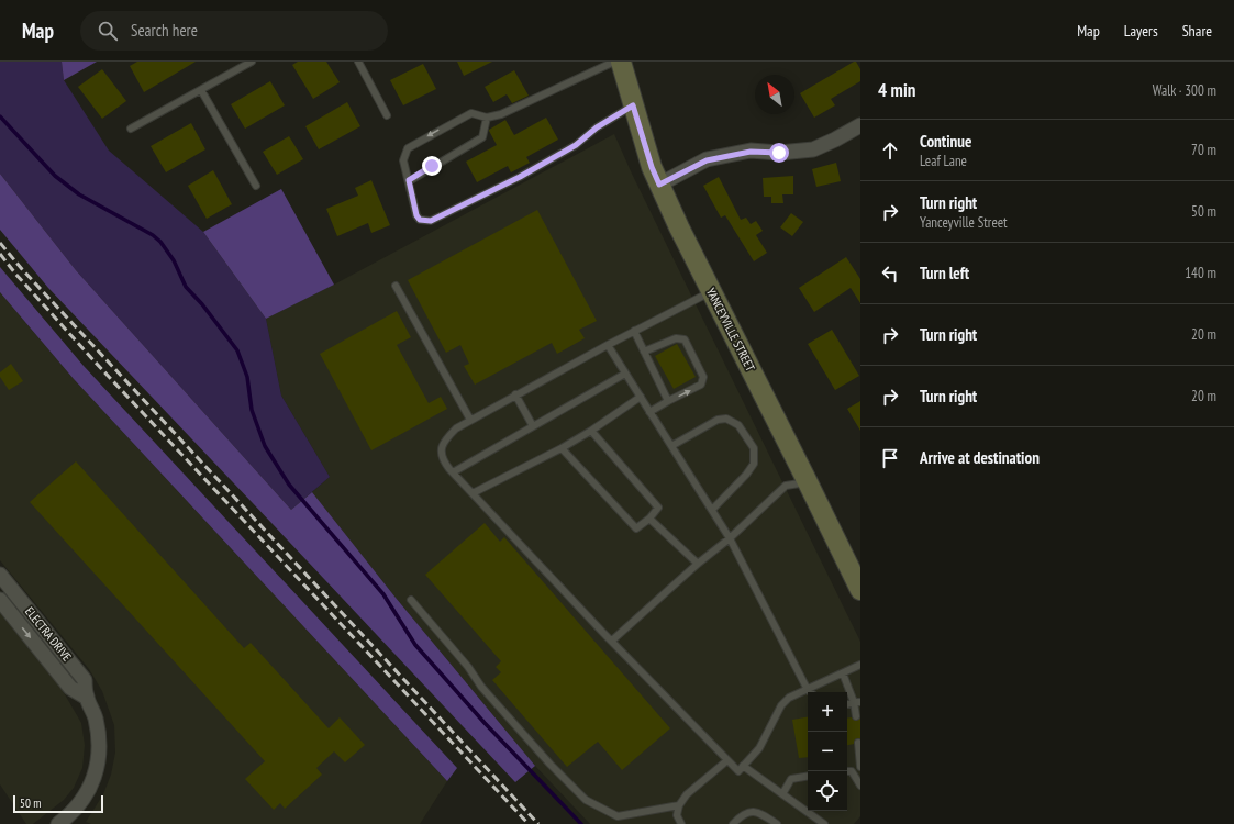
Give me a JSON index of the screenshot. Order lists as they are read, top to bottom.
{
  "streets": {
    "main road": ["YANCEYVILLE STREET"],
    "street": ["ELECTRA DRIVE"]
  },
  "scale_bar": "50 m",
  "north": "top left",
  "page": {
    "header": "Map",
    "search": "Search here",
    "nav": ["Map", "Layers", "Share"],
    "heading": ["4 min", "Walk · 300 m"],
    "list": [
      ["Continue", "Leaf Lane", "70 m"],
      ["Turn right", "Yanceyville Street", "50 m"],
      ["Turn left", "140 m"],
      ["Turn right", "20 m"],
      ["Turn right", "20 m"],
      "Arrive at destination"
    ],
    "map_buttons": ["+", "−"],
    "scale": "50 m"
  }
}
